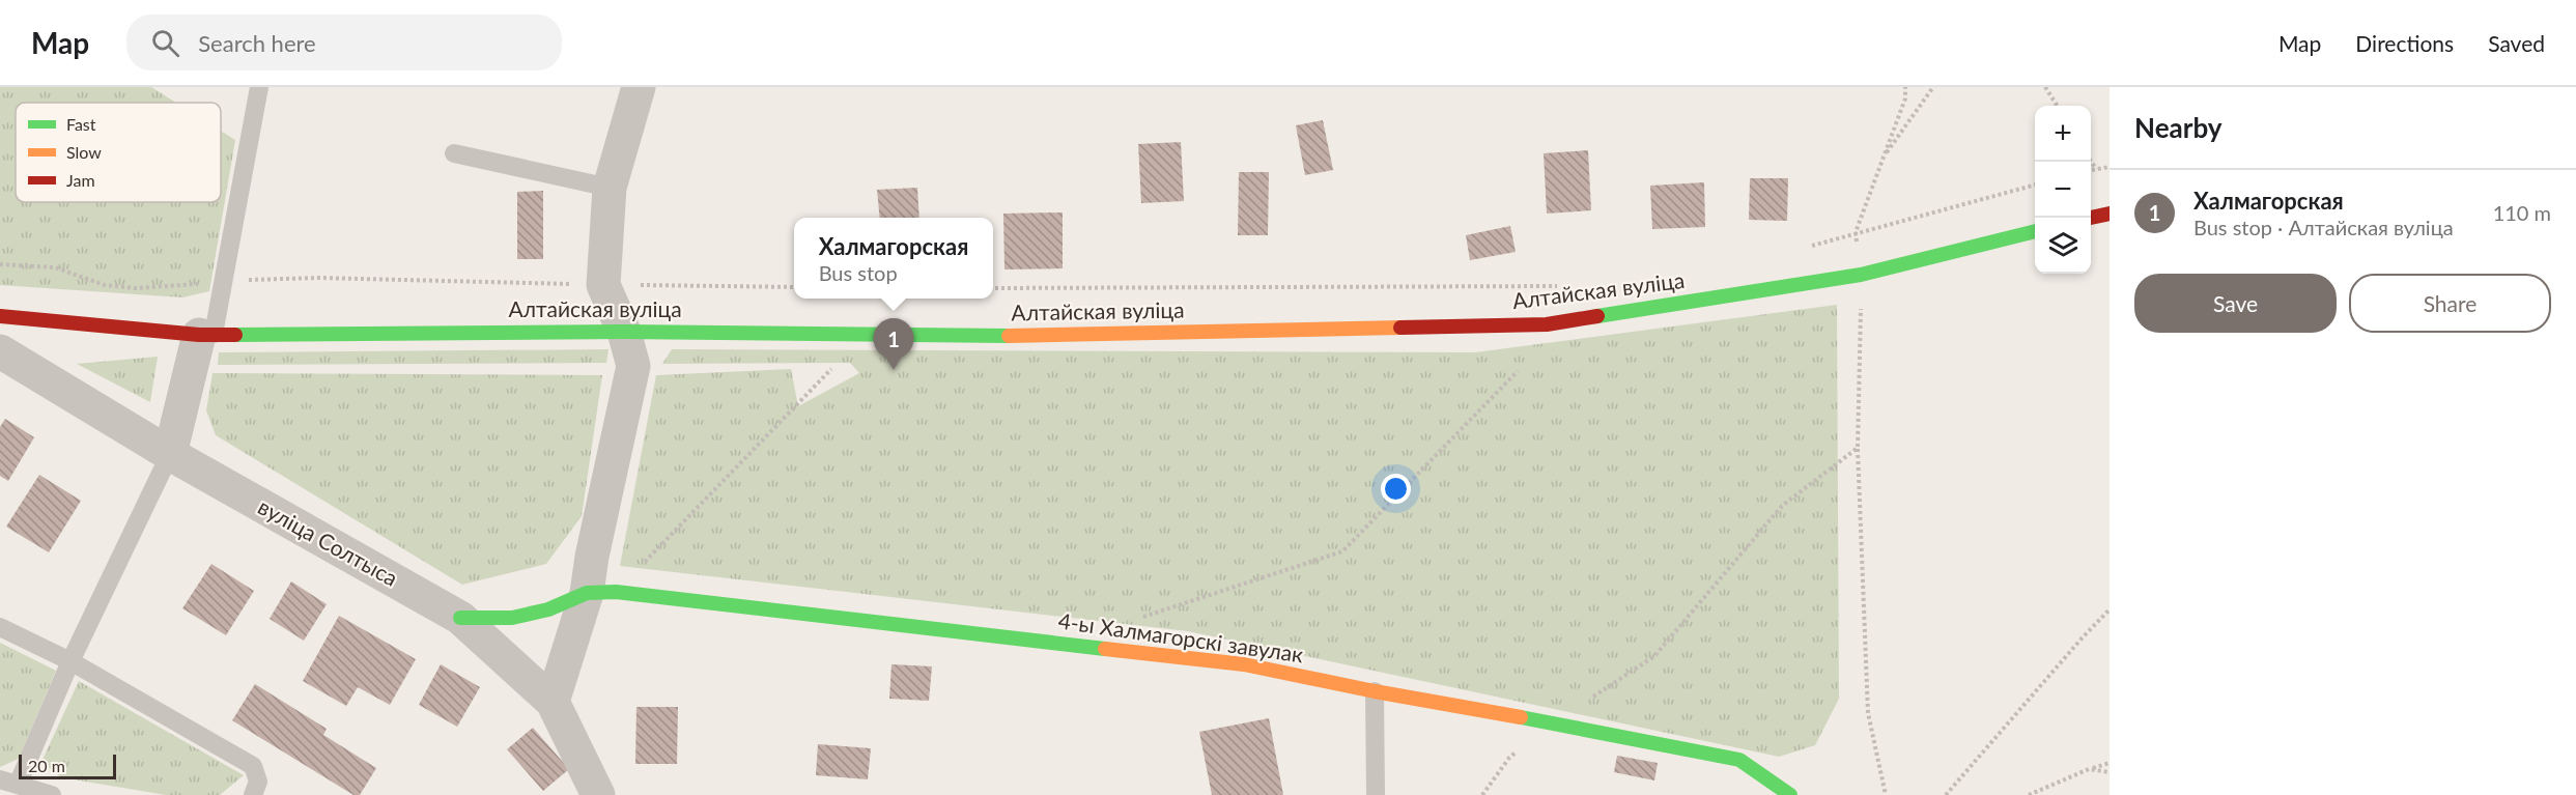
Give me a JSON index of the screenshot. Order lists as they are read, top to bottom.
{
  "streets": {
    "main road": ["Алтайская вуліца", "4-ы Халмагорскі завулак"],
    "street": ["вуліца Солтыса"]
  },
  "legend": ["Fast", "Slow", "Jam"],
  "scale_bar": "20 m",
  "page": {
    "header": "Map",
    "search": "Search here",
    "nav": ["Map", "Directions", "Saved"],
    "heading": "Nearby",
    "map_buttons": ["+", "−"],
    "list": [
      {
        "mark": "1",
        "name": "Халмагорская",
        "note": "Bus stop · Алтайская вуліца",
        "value": "110 m"
      }
    ],
    "popup": ["Халмагорская", "Bus stop"],
    "buttons": ["Save", "Share"],
    "pins": "1",
    "scale": "20 m"
  }
}
